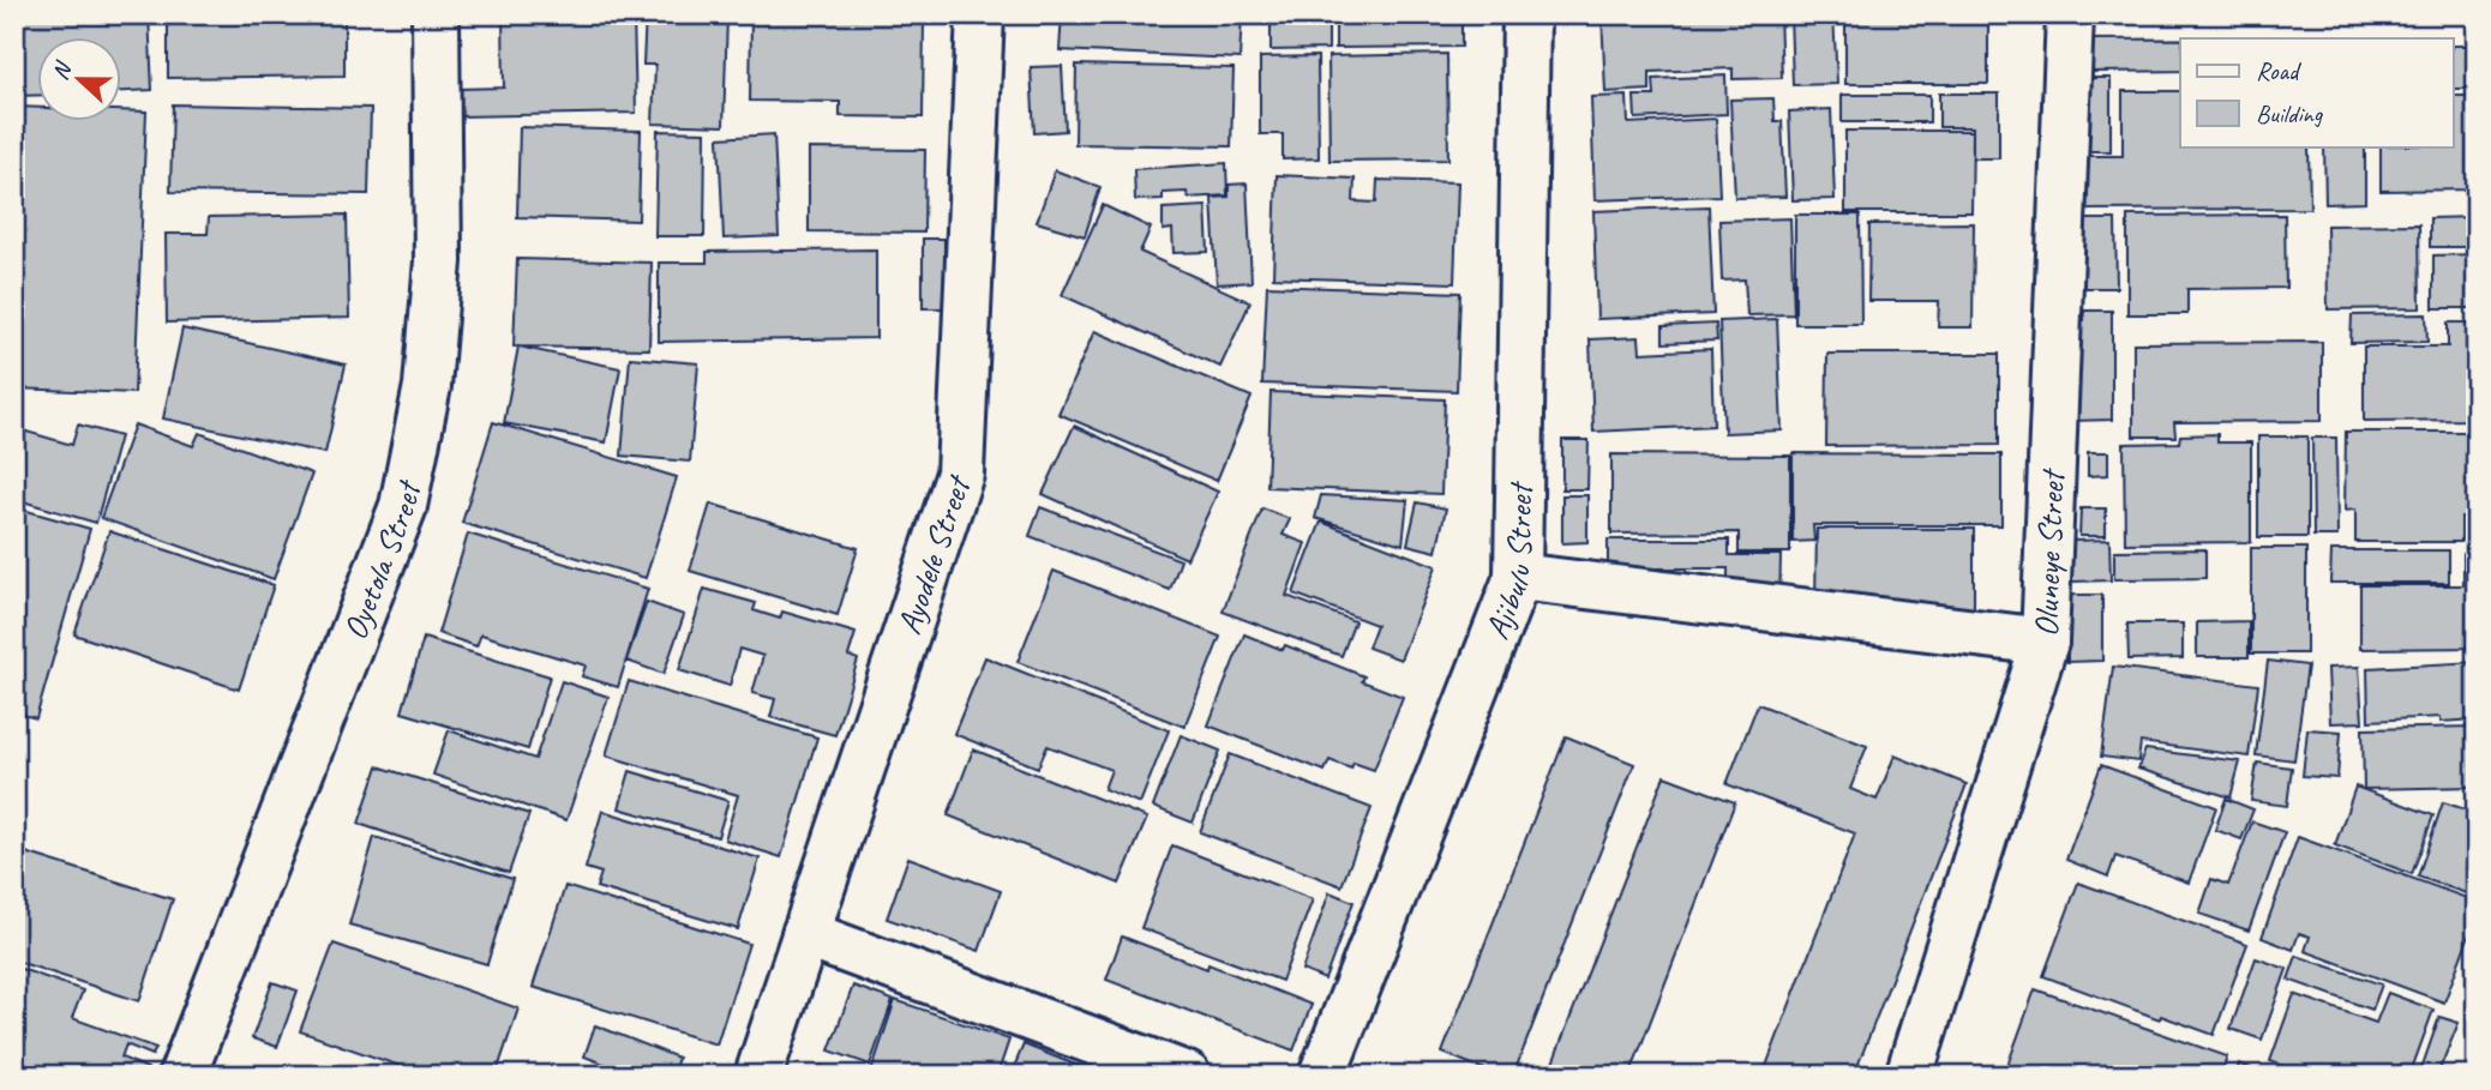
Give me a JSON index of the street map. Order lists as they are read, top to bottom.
{
  "streets": {
    "street": [
      "Oluneye Street",
      "Ayodele Street",
      "Oyetola Street",
      "Ajibulu Street"
    ]
  },
  "legend": ["Road", "Building"],
  "north": "left"
}
